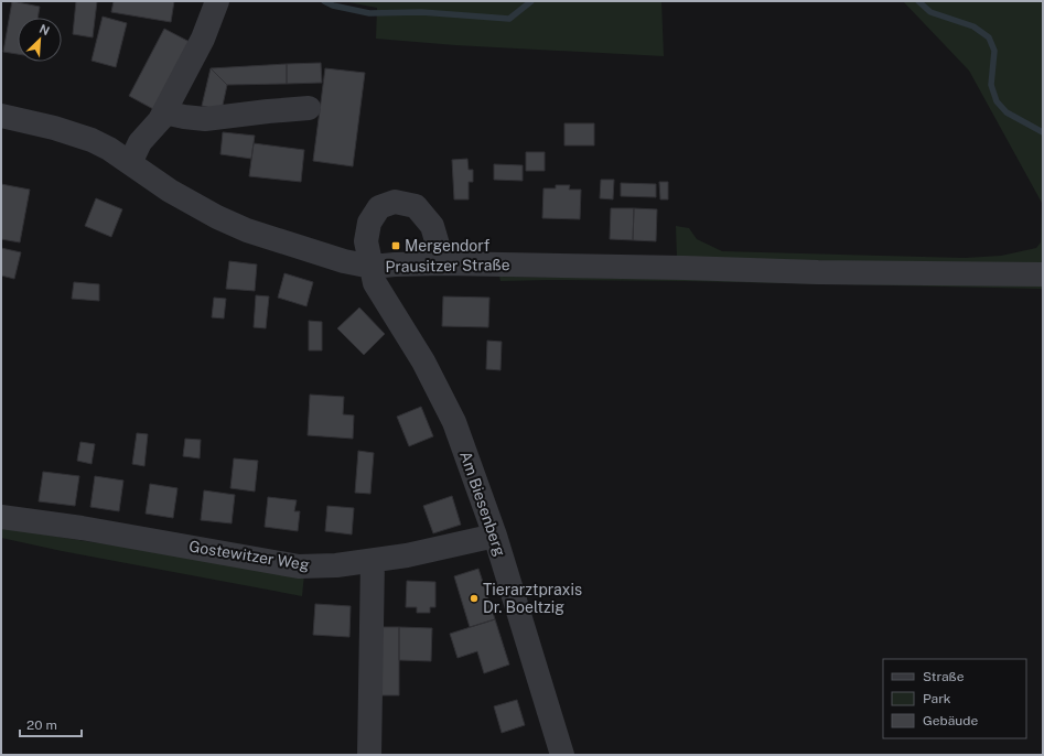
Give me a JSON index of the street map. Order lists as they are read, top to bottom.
{
  "streets": {
    "street": ["Prausitzer Straße", "Am Biesenberg", "Gostewitzer Weg"]
  },
  "crossings": [
    ["Prausitzer Straße", "Am Biesenberg"],
    ["Am Biesenberg", "Gostewitzer Weg"]
  ],
  "places": {
    "transit": ["Mergendorf"],
    "other": ["Tierarztpraxis Dr. Boeltzig"]
  },
  "legend": ["Straße", "Park", "Gebäude"],
  "scale_bar": "20 m",
  "north": "top right"
}
